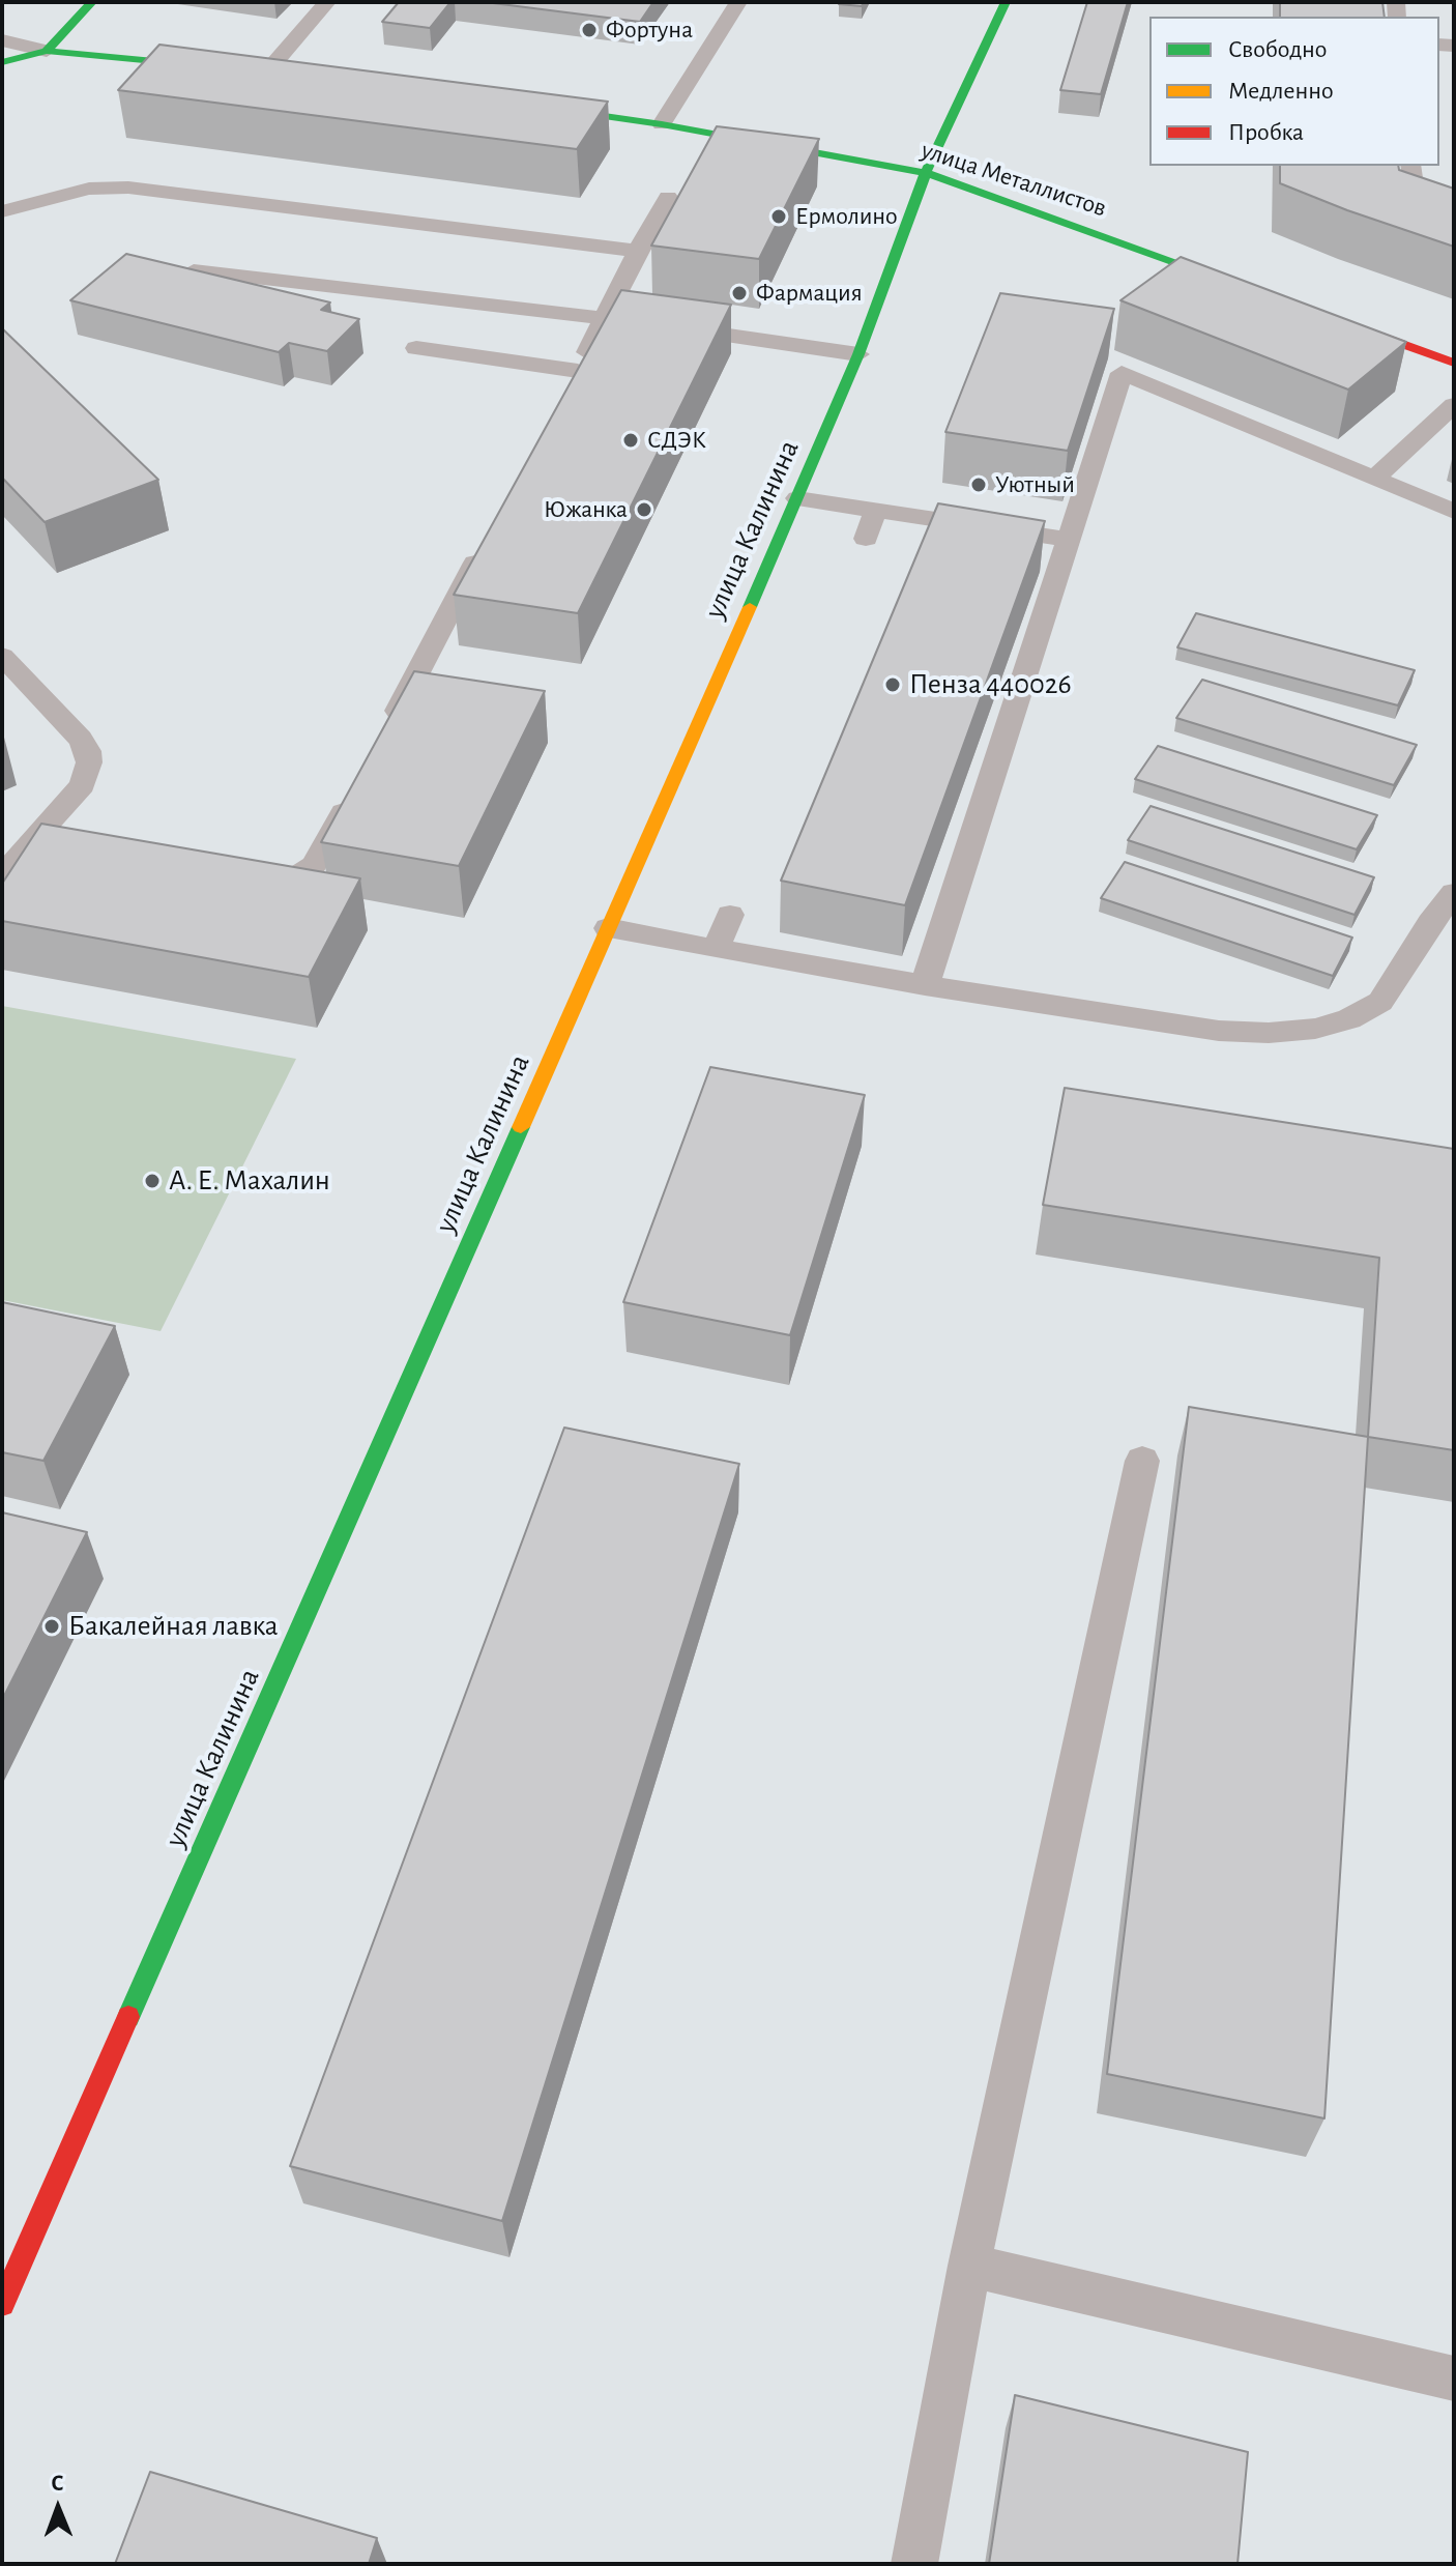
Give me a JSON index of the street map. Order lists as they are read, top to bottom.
{
  "streets": {
    "main road": ["улица Металлистов", "улица Калинина"]
  },
  "crossings": [
    ["улица Металлистов", "улица Калинина"]
  ],
  "places": [
    "Фортуна",
    "Ермолино",
    "Фармация",
    "СДЭК",
    "Уютный",
    "Южанка",
    "Пенза 440026",
    "А. Е. Махалин",
    "Бакалейная лавка"
  ],
  "legend": ["Свободно", "Медленно", "Пробка"],
  "north": "top"
}
